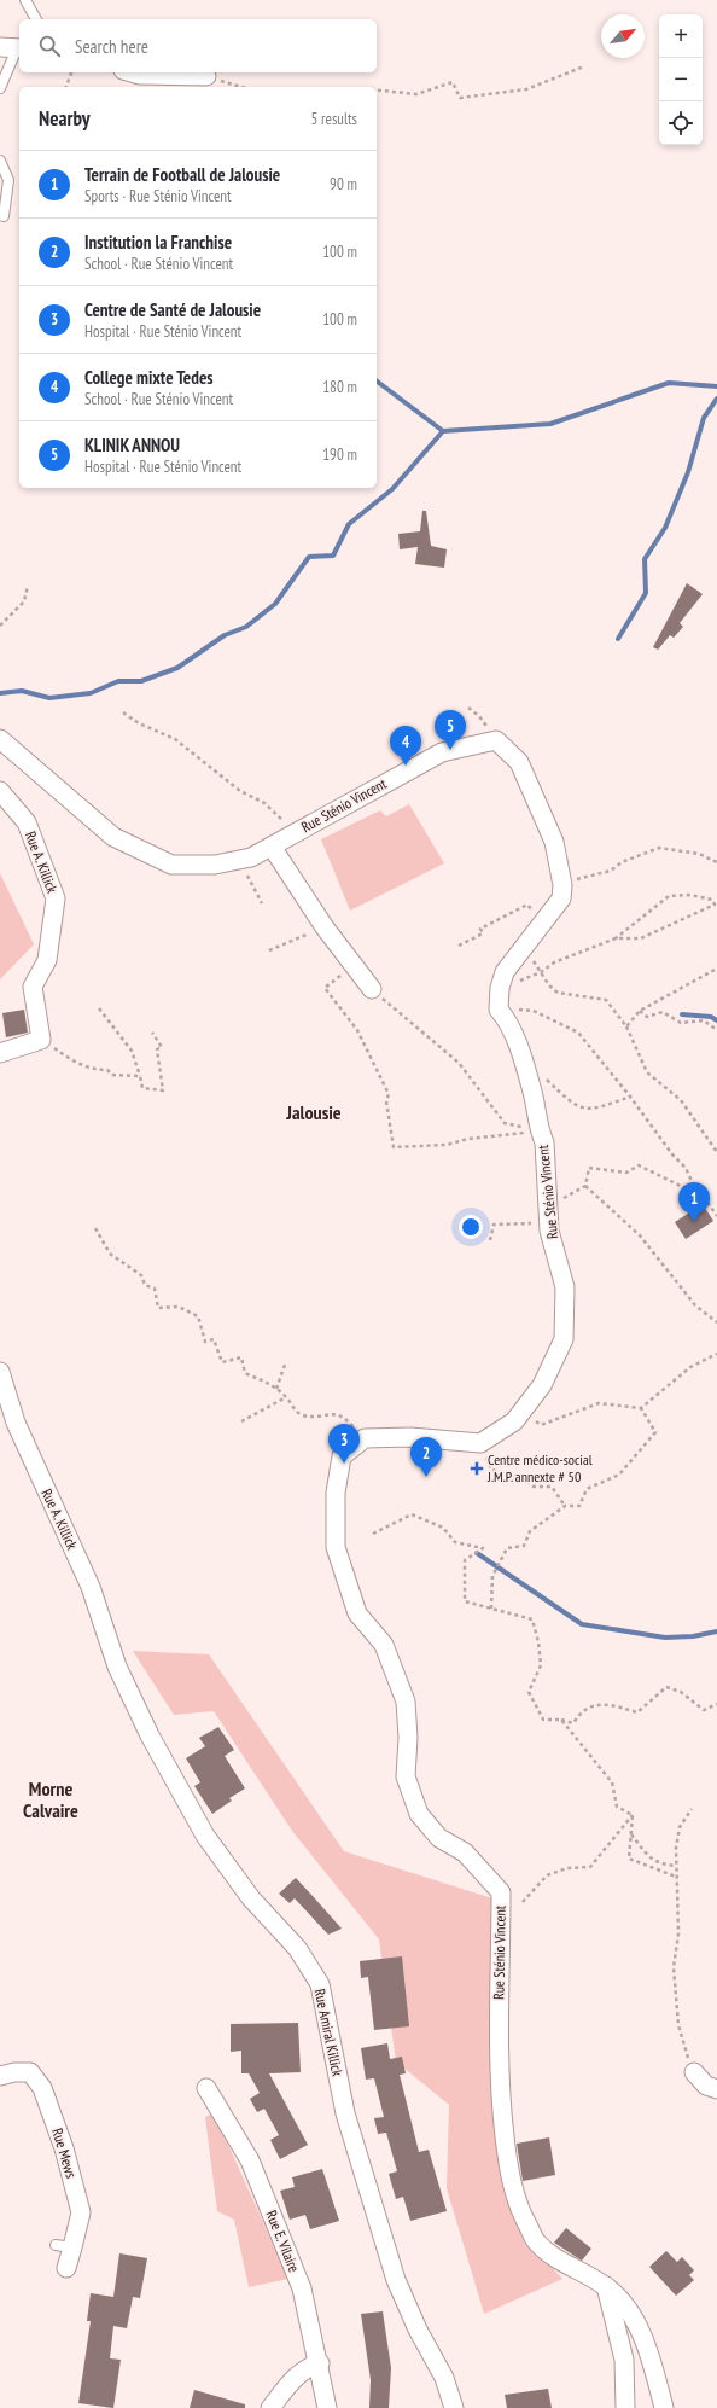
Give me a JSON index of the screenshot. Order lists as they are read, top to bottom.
{
  "streets": {
    "street": [
      "Rue Sténio Vincent",
      "Rue A. Killick",
      "Rue Amiral Killick",
      "Rue Mews",
      "Rue E. Vilaire"
    ]
  },
  "crossings": [
    ["Rue A. Killick", "Rue Amiral Killick"]
  ],
  "districts": ["Jalousie", "Morne Calvaire"],
  "places": {
    "health": ["Centre médico-social J.M.P. annexte # 50"]
  },
  "north": "top right",
  "page": {
    "map_buttons": ["+", "−"],
    "search": "Search here",
    "heading": ["Nearby", "5 results"],
    "list": [
      {
        "mark": "1",
        "name": "Terrain de Football de Jalousie",
        "note": "Sports · Rue Sténio Vincent",
        "value": "90 m"
      },
      {
        "mark": "2",
        "name": "Institution la Franchise",
        "note": "School · Rue Sténio Vincent",
        "value": "100 m"
      },
      {
        "mark": "3",
        "name": "Centre de Santé de Jalousie",
        "note": "Hospital · Rue Sténio Vincent",
        "value": "100 m"
      },
      {
        "mark": "4",
        "name": "College mixte Tedes",
        "note": "School · Rue Sténio Vincent",
        "value": "180 m"
      },
      {
        "mark": "5",
        "name": "KLINIK ANNOU",
        "note": "Hospital · Rue Sténio Vincent",
        "value": "190 m"
      }
    ],
    "pins": [
      "5",
      "4",
      "1",
      "3",
      "2"
    ]
  }
}
